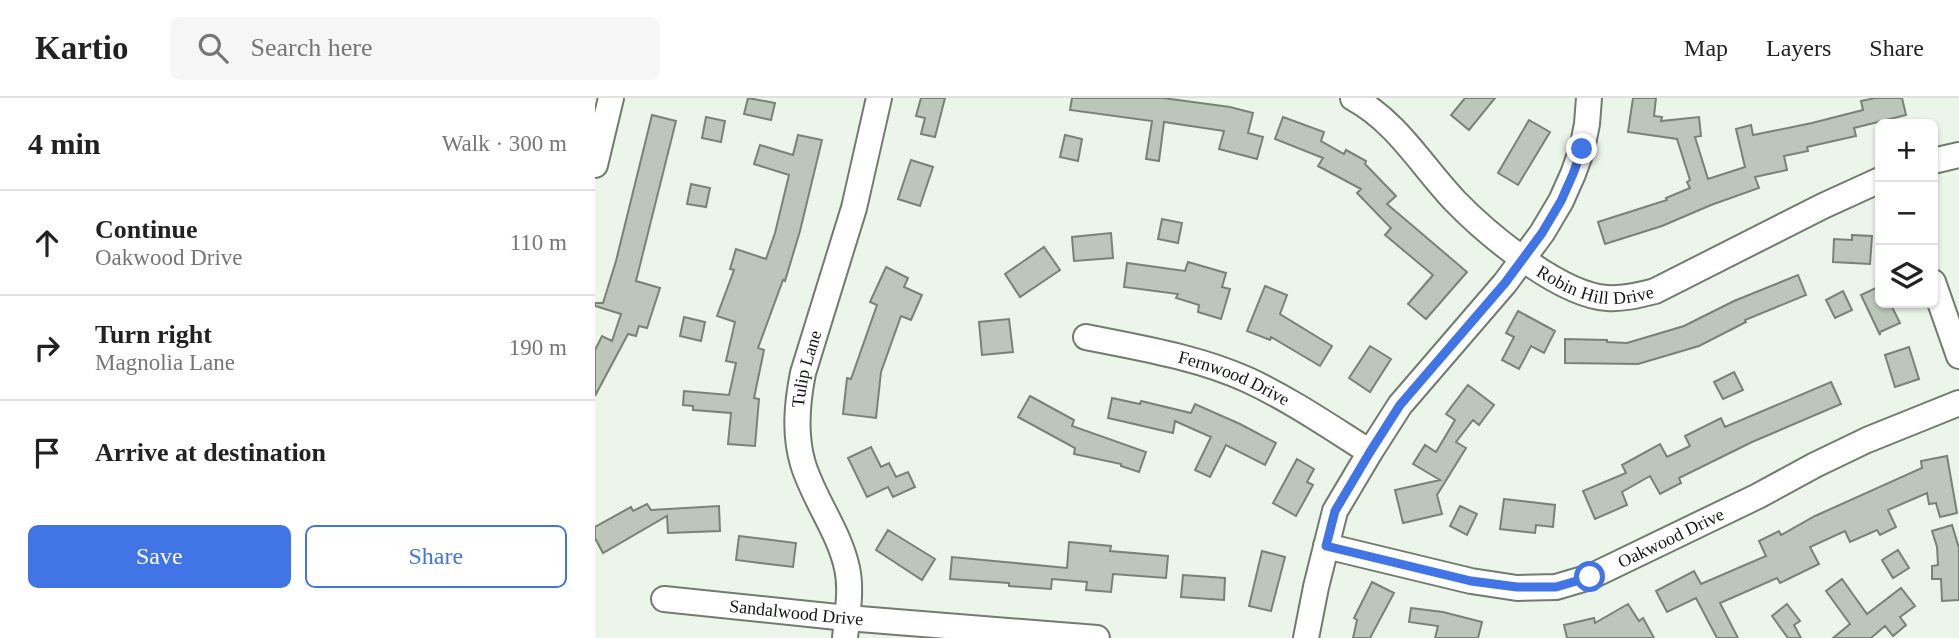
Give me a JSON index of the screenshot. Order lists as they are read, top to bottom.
{
  "streets": {
    "street": [
      "Robin Hill Drive",
      "Tulip Lane",
      "Fernwood Drive",
      "Oakwood Drive",
      "Sandalwood Drive"
    ]
  },
  "crossings": [
    ["Tulip Lane", "Sandalwood Drive"]
  ],
  "page": {
    "header": "Kartio",
    "search": "Search here",
    "nav": ["Map", "Layers", "Share"],
    "heading": ["4 min", "Walk · 300 m"],
    "map_buttons": ["+", "−"],
    "list": [
      ["Continue", "Oakwood Drive", "110 m"],
      ["Turn right", "Magnolia Lane", "190 m"],
      "Arrive at destination"
    ],
    "buttons": ["Save", "Share"]
  }
}
